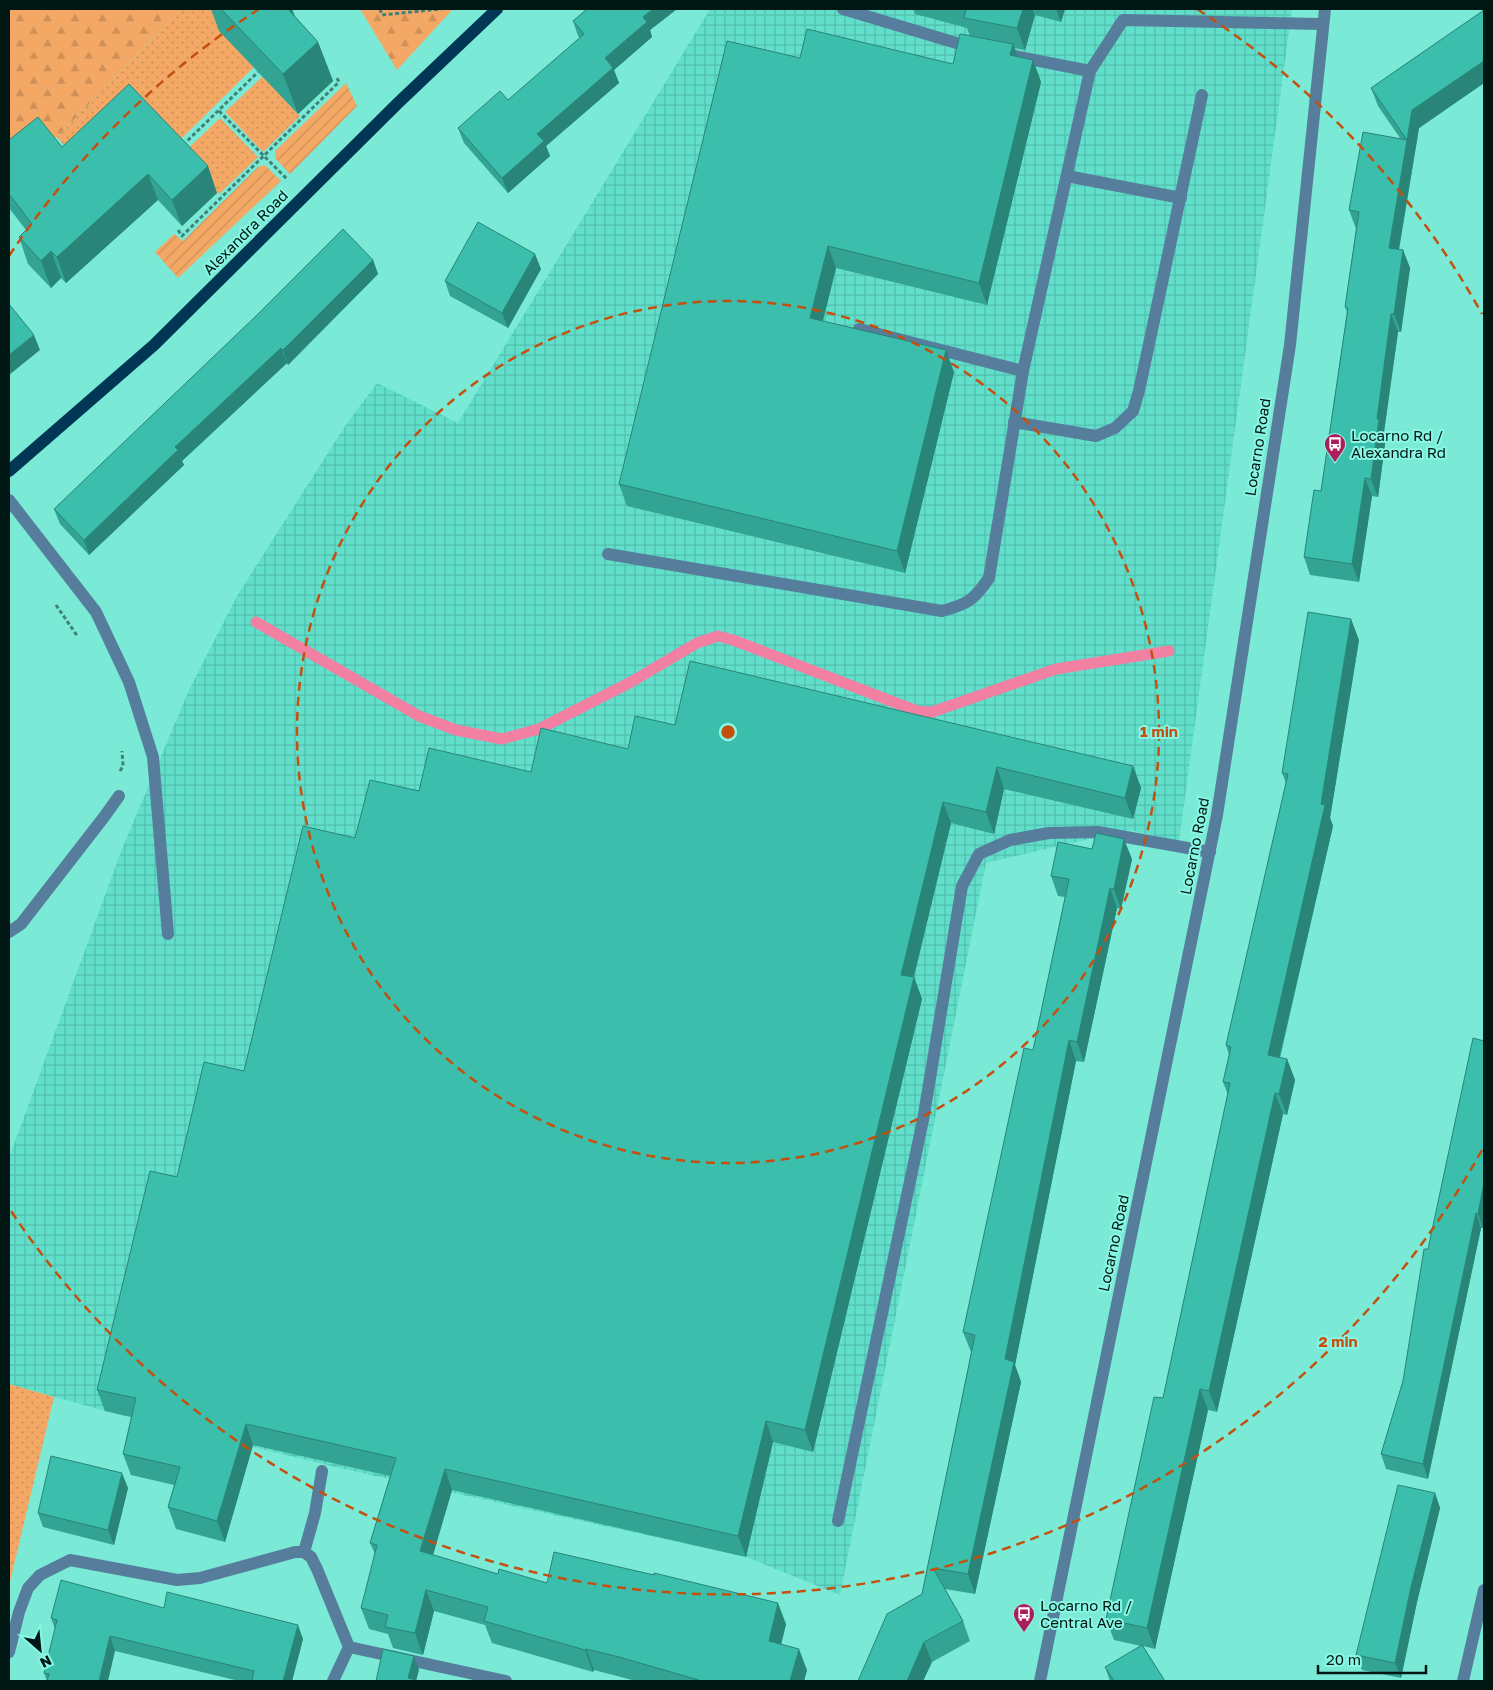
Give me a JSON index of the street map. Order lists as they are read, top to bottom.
{
  "streets": {
    "main road": ["Alexandra Road"],
    "street": ["Locarno Road"]
  },
  "places": {
    "bus stop": ["Locarno Rd / Alexandra Rd", "Locarno Rd / Central Ave"]
  },
  "scale_bar": "20 m",
  "north": "bottom right",
  "rings": ["1 min", "2 min"]
}
